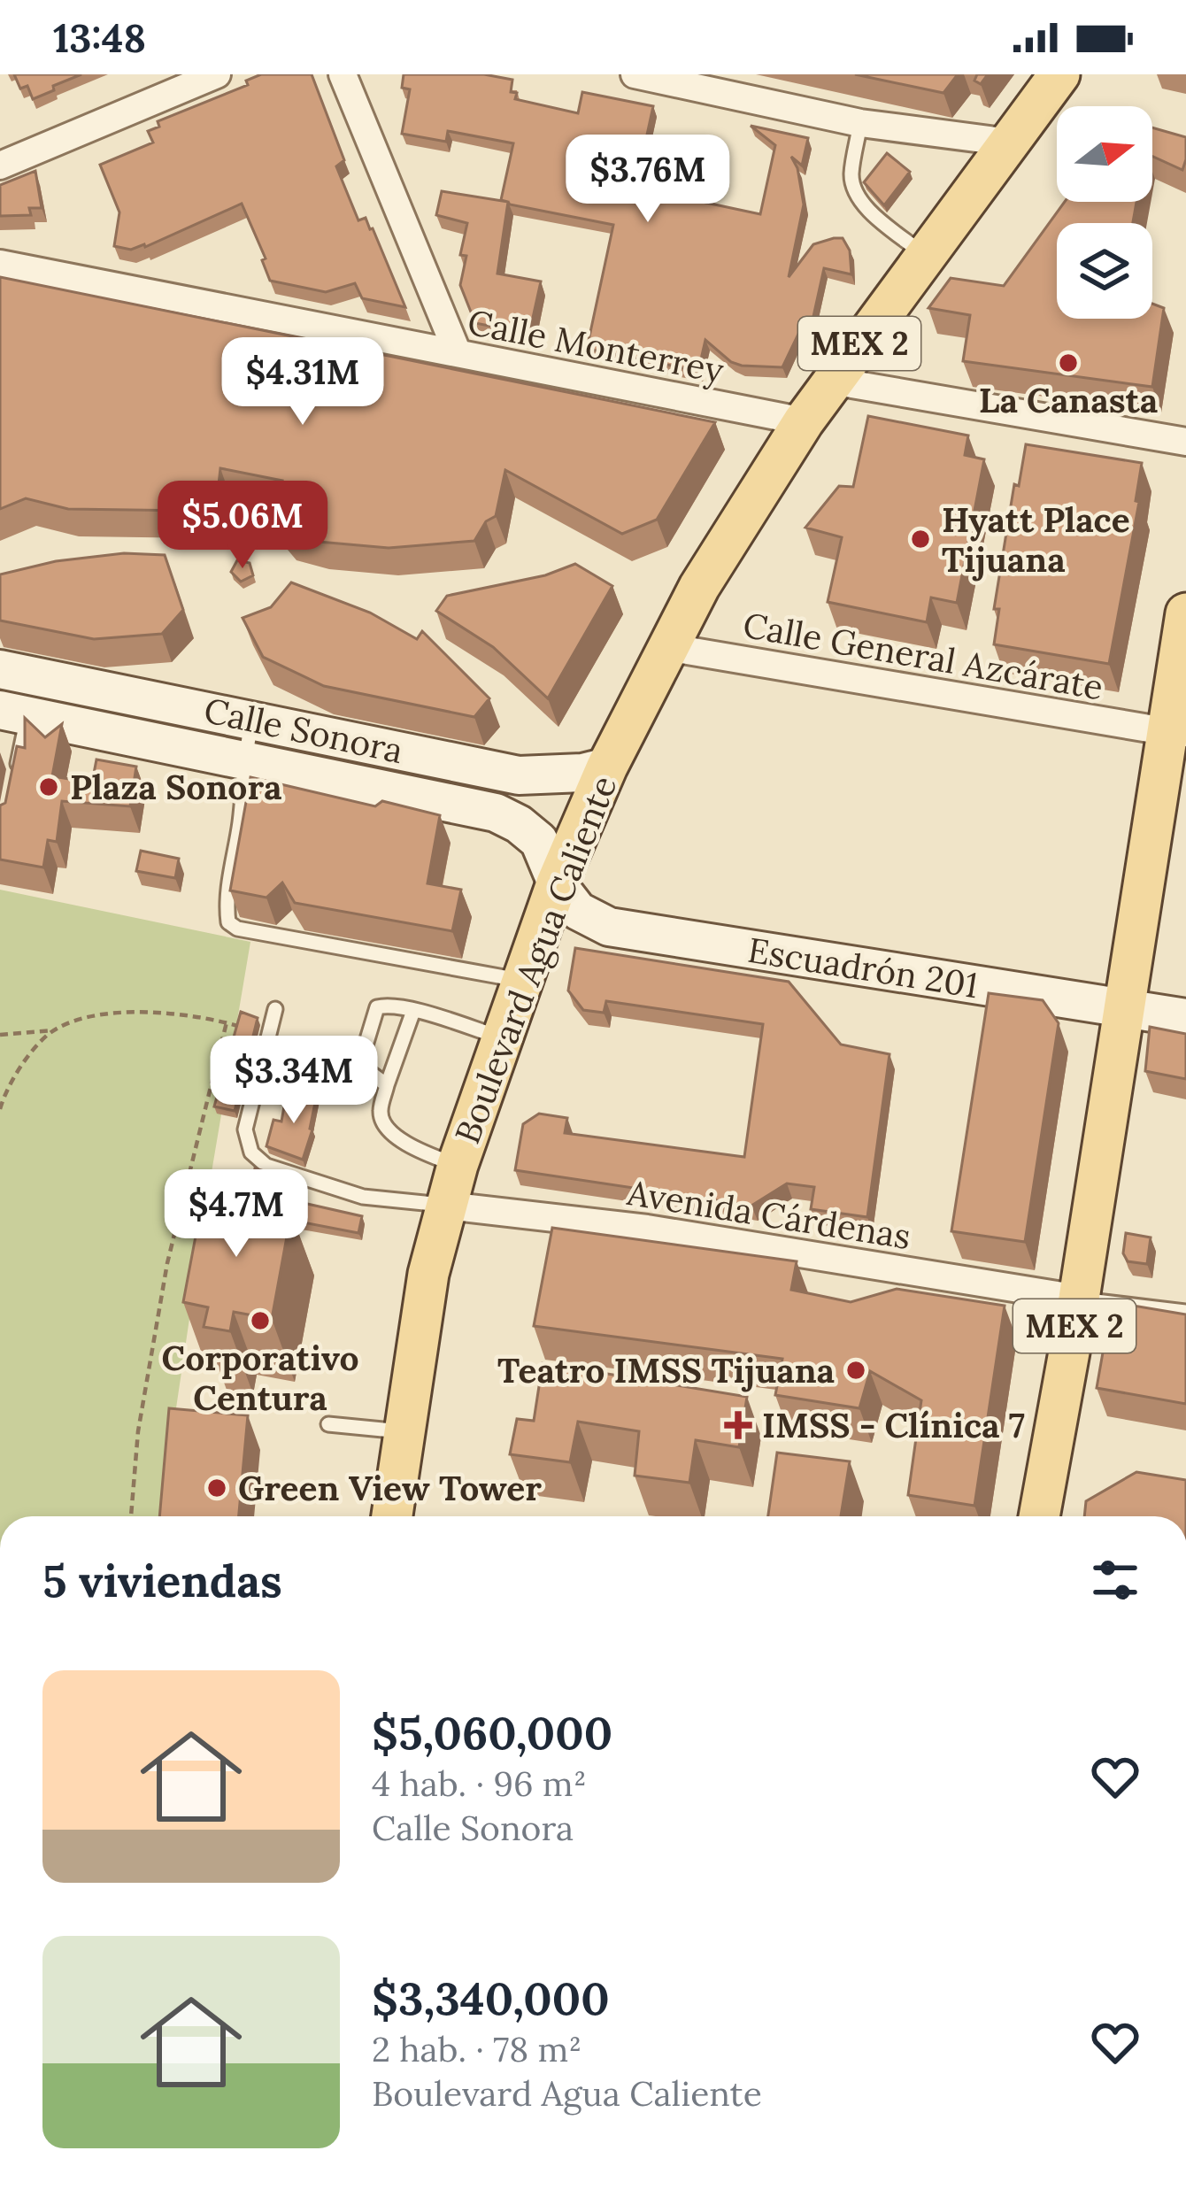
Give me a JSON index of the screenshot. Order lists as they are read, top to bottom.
{
  "streets": {
    "main road": ["MEX 2", "Boulevard Agua Caliente"],
    "street": [
      "Calle Monterrey",
      "Calle General Azcárate",
      "Calle Sonora",
      "Escuadrón 201",
      "Avenida Cárdenas"
    ]
  },
  "crossings": [
    ["MEX 2", "Calle General Azcárate"],
    ["MEX 2", "Escuadrón 201"],
    ["MEX 2", "Avenida Cárdenas"],
    ["Calle Monterrey", "Boulevard Agua Caliente"],
    ["Calle General Azcárate", "Boulevard Agua Caliente"],
    ["Calle Sonora", "Boulevard Agua Caliente"],
    ["Calle Sonora", "Escuadrón 201"],
    ["Boulevard Agua Caliente", "Escuadrón 201"],
    ["Boulevard Agua Caliente", "Avenida Cárdenas"]
  ],
  "places": {
    "other": [
      "La Canasta",
      "Hyatt Place Tijuana",
      "Plaza Sonora",
      "Corporativo Centura",
      "Teatro IMSS Tijuana",
      "Green View Tower"
    ],
    "health": ["IMSS - Clínica 7"]
  },
  "north": "right",
  "page": {
    "status": "13:48",
    "price": [
      "$3.76M",
      "$4.31M",
      "$5.06M",
      "$3.34M",
      "$4.7M"
    ],
    "heading": "5 viviendas",
    "list": [
      {
        "name": "$5,060,000",
        "note": "4 hab. · 96 m² · Calle Sonora"
      },
      {
        "name": "$3,340,000",
        "note": "2 hab. · 78 m² · Boulevard Agua Caliente"
      }
    ]
  }
}
